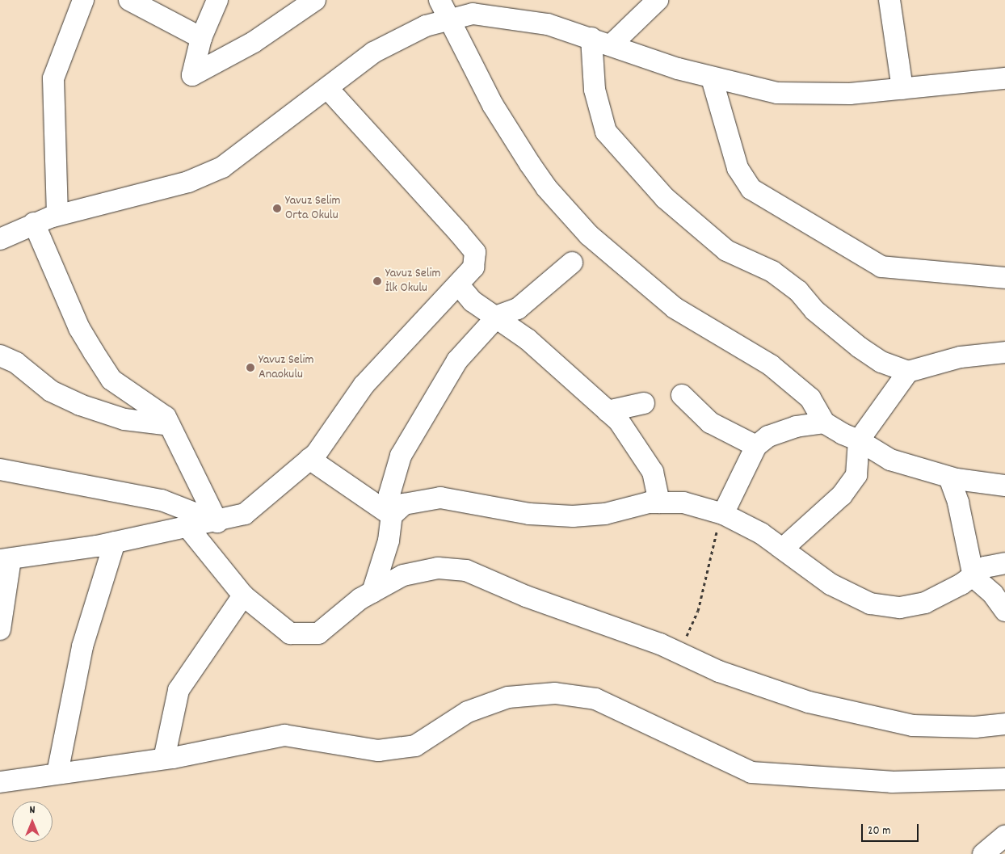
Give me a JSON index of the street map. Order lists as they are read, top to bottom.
{
  "places": ["Yavuz Selim Orta Okulu", "Yavuz Selim İlk Okulu", "Yavuz Selim Anaokulu"],
  "scale_bar": "20 m",
  "north": "top"
}
